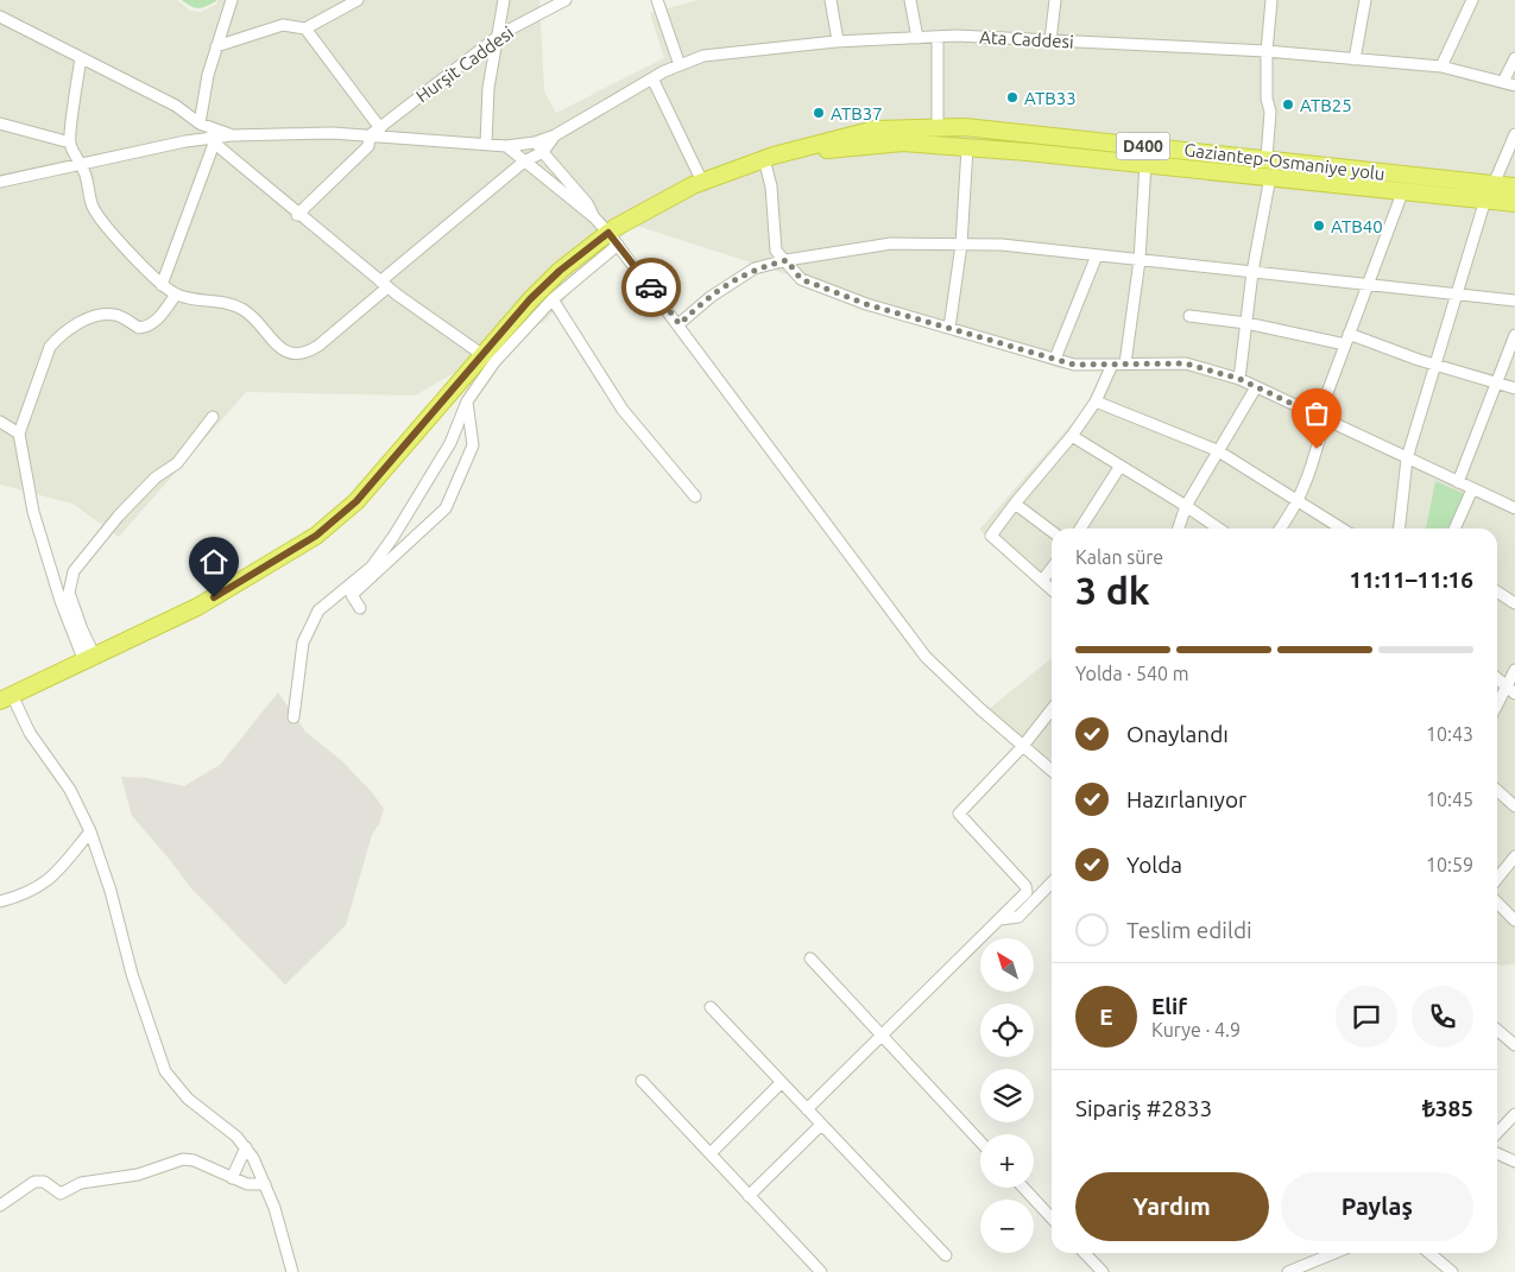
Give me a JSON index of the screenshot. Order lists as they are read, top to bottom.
{
  "streets": {
    "highway": ["D400", "Gaziantep-Osmaniye yolu"],
    "street": ["Ata Caddesi", "Hurşit Caddesi"]
  },
  "places": [
    "ATB33",
    "ATB25",
    "ATB37",
    "ATB40"
  ],
  "north": "top left",
  "page": {
    "heading": ["3 dk", "Kalan süre", "11:11–11:16"],
    "panel": [
      "Elif",
      "Kurye · 4.9",
      "Sipariş #2833",
      "₺385"
    ],
    "bar": "Yolda · 540 m",
    "list": [
      ["Onaylandı", "10:43"],
      ["Hazırlanıyor", "10:45"],
      ["Yolda", "10:59"],
      "Teslim edildi"
    ],
    "map_buttons": ["+", "−"],
    "round": "E",
    "buttons": ["Yardım", "Paylaş"]
  }
}
